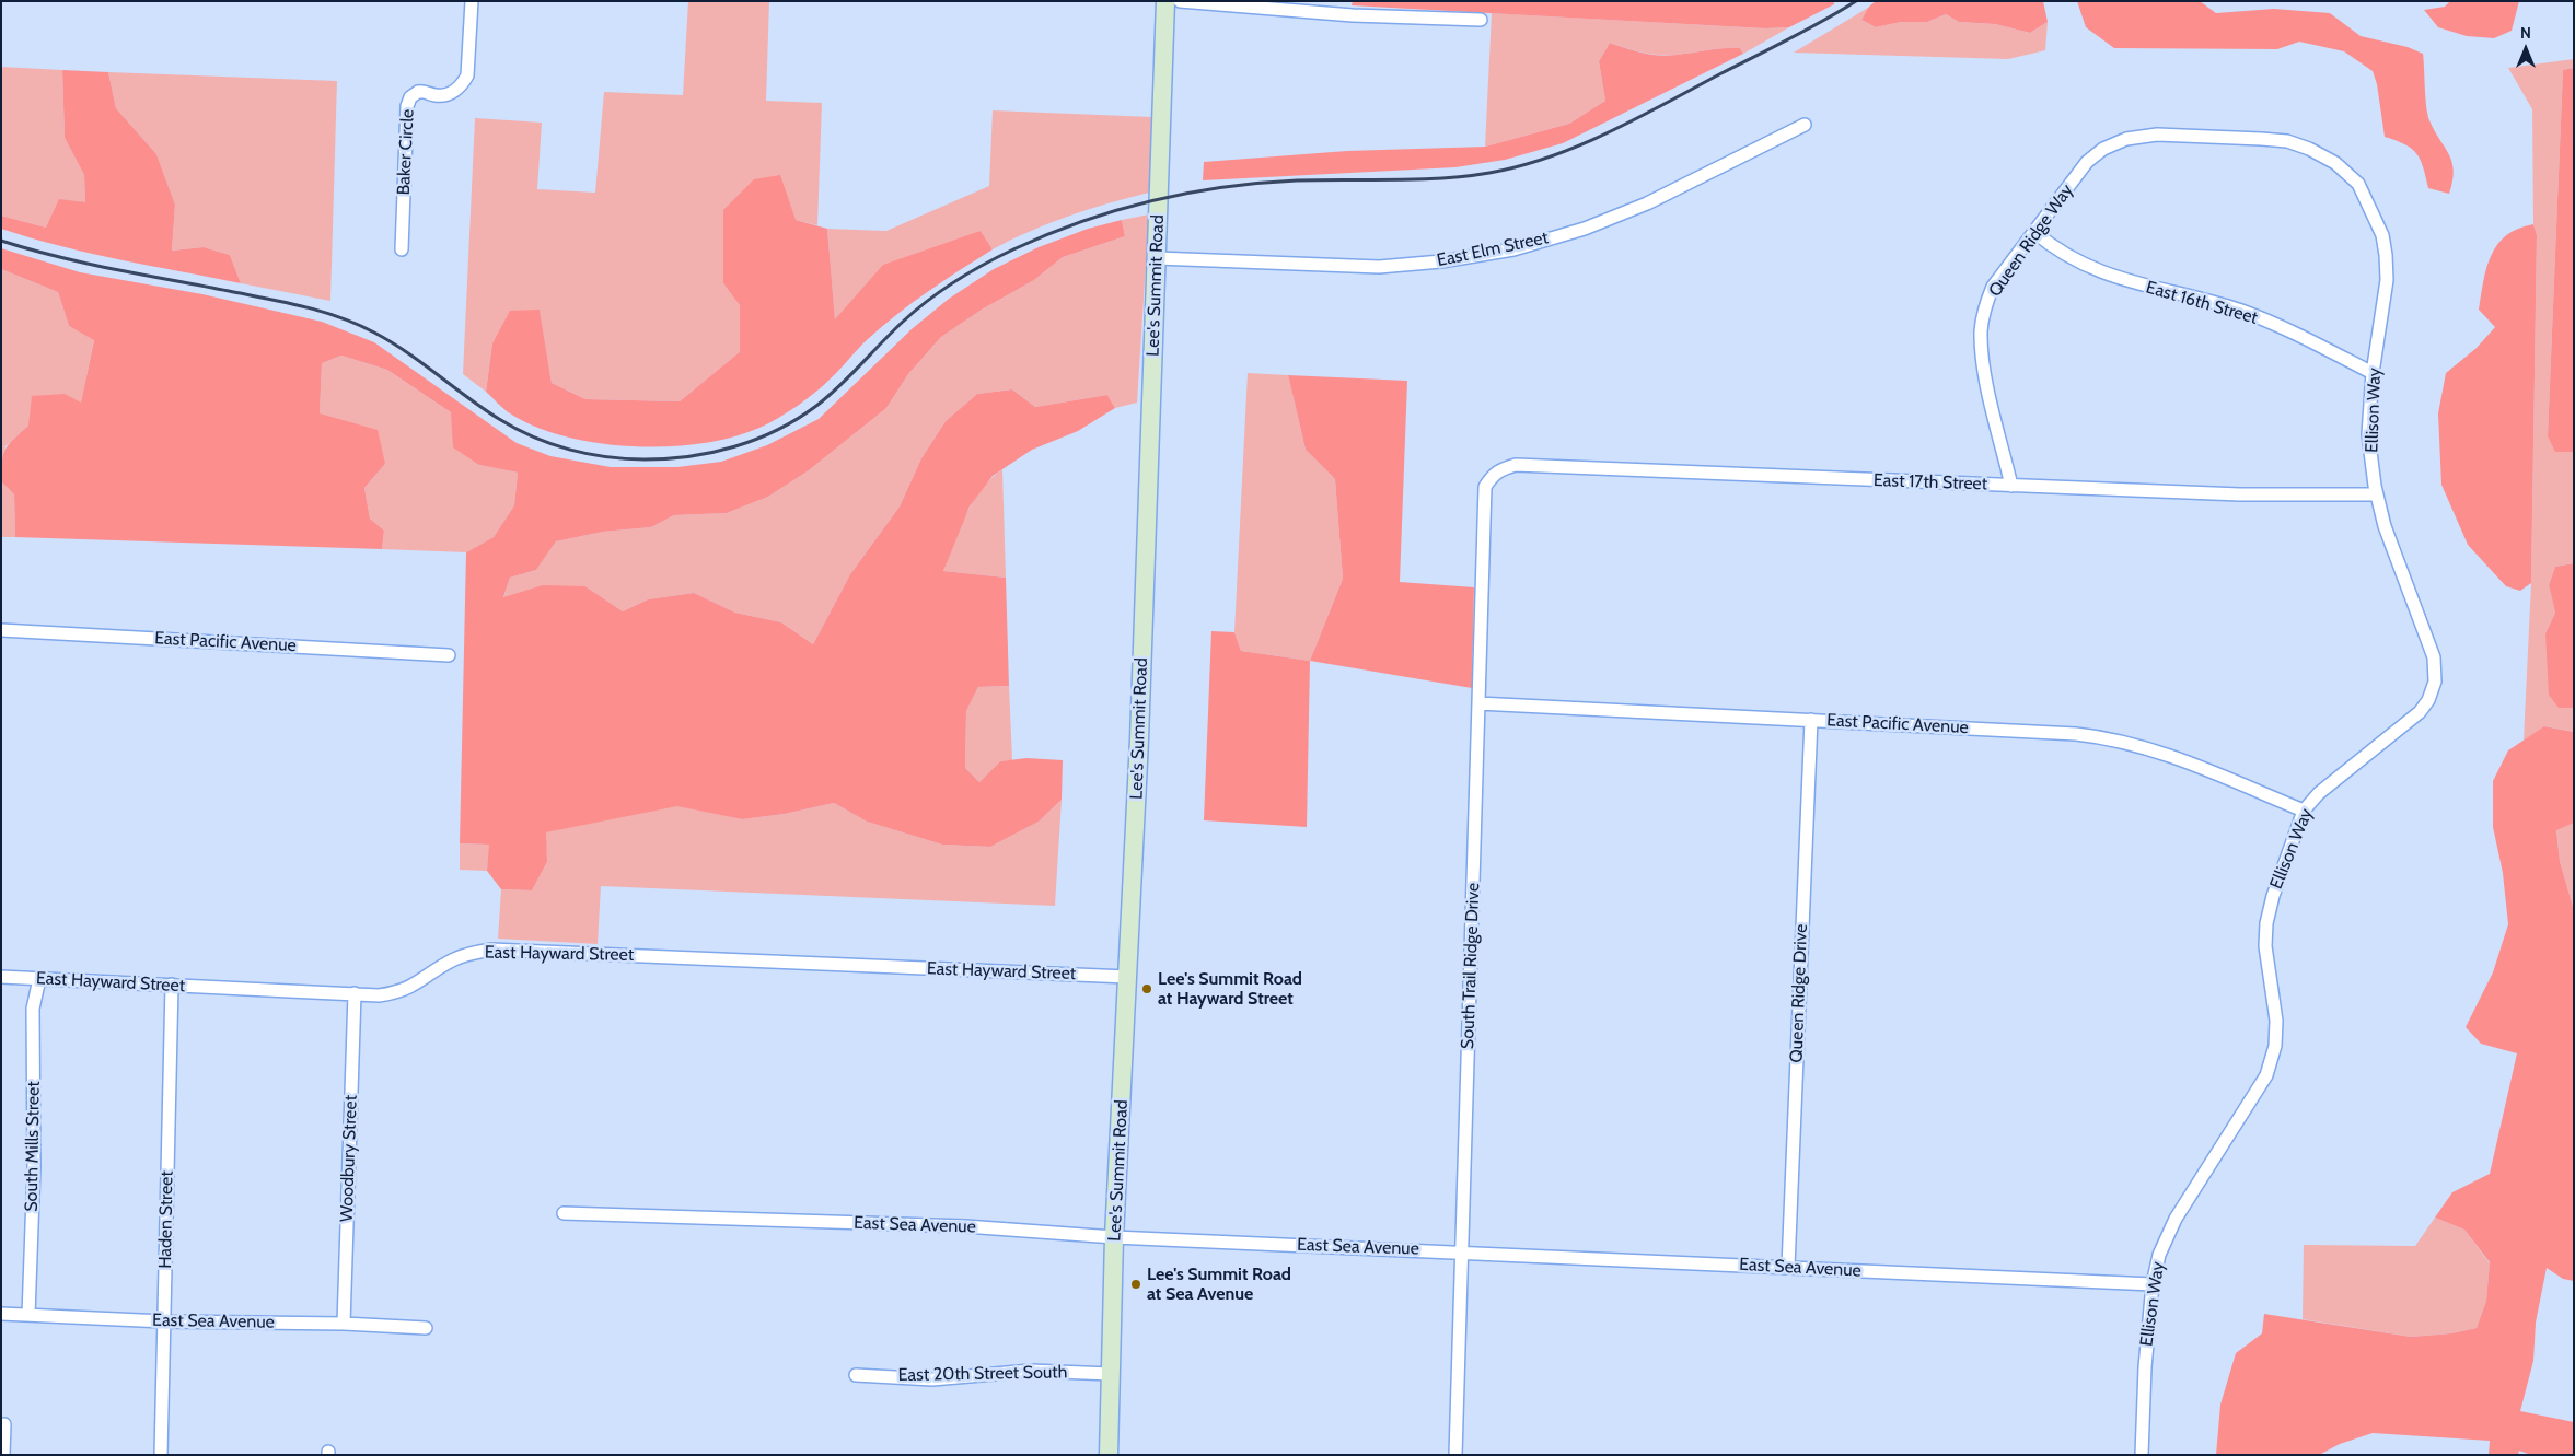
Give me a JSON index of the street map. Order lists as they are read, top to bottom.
{
  "streets": {
    "main road": ["Lee's Summit Road"],
    "street": [
      "Baker Circle",
      "Queen Ridge Way",
      "East Elm Street",
      "East 16th Street",
      "Ellison Way",
      "East 17th Street",
      "East Pacific Avenue",
      "East Hayward Street",
      "South Trail Ridge Drive",
      "Queen Ridge Drive",
      "South Mills Street",
      "Woodbury Street",
      "Haden Street",
      "East Sea Avenue",
      "East 20th Street South"
    ]
  },
  "crossings": [
    ["Queen Ridge Way", "East 16th Street"],
    ["Queen Ridge Way", "Ellison Way"],
    ["Queen Ridge Way", "East 17th Street"],
    ["East Elm Street", "Lee's Summit Road"],
    ["Lee's Summit Road", "East Hayward Street"],
    ["Lee's Summit Road", "East Sea Avenue"],
    ["Lee's Summit Road", "East 20th Street South"],
    ["East 16th Street", "Ellison Way"],
    ["Ellison Way", "East 17th Street"],
    ["Ellison Way", "East Pacific Avenue"],
    ["Ellison Way", "East Sea Avenue"],
    ["East 17th Street", "South Trail Ridge Drive"],
    ["East Pacific Avenue", "South Trail Ridge Drive"],
    ["East Pacific Avenue", "Queen Ridge Drive"],
    ["East Hayward Street", "South Mills Street"],
    ["East Hayward Street", "Woodbury Street"],
    ["East Hayward Street", "Haden Street"],
    ["South Trail Ridge Drive", "East Sea Avenue"],
    ["Queen Ridge Drive", "East Sea Avenue"],
    ["South Mills Street", "East Sea Avenue"],
    ["Woodbury Street", "East Sea Avenue"],
    ["Haden Street", "East Sea Avenue"]
  ],
  "places": ["Lee's Summit Road at Hayward Street", "Lee's Summit Road at Sea Avenue"],
  "north": "top"
}
